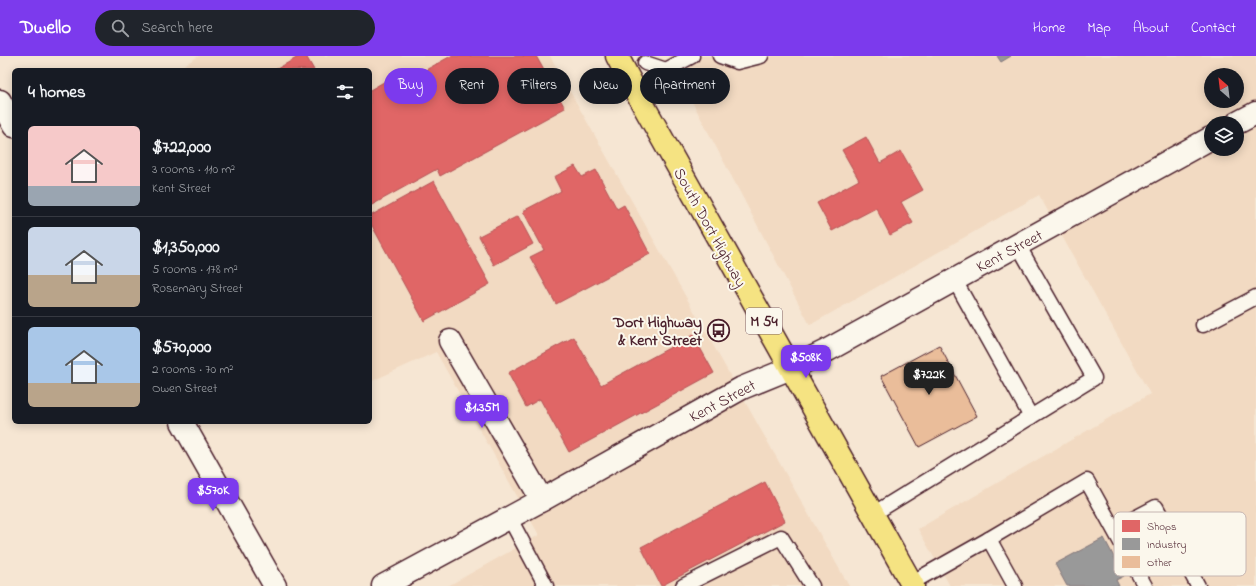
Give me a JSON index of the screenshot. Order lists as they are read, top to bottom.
{
  "streets": {
    "main road": ["South Dort Highway", "M 54"],
    "street": ["Kent Street"]
  },
  "crossings": [
    ["South Dort Highway", "Kent Street"]
  ],
  "places": {
    "bus stop": ["Dort Highway & Kent Street"]
  },
  "legend": ["Shops", "Industry", "Other"],
  "north": "top left",
  "page": {
    "header": "Dwello",
    "search": "Search here",
    "nav": [
      "Home",
      "Map",
      "About",
      "Contact"
    ],
    "chip": [
      "Buy",
      "Rent",
      "Filters",
      "New",
      "Apartment"
    ],
    "heading": "4 homes",
    "list": [
      {
        "name": "$722,000",
        "note": "3 rooms · 110 m² · Kent Street"
      },
      {
        "name": "$1,350,000",
        "note": "5 rooms · 178 m² · Rosemary Street"
      },
      {
        "name": "$570,000",
        "note": "2 rooms · 70 m² · Owen Street"
      }
    ],
    "price": [
      "$508K",
      "$722K",
      "$1.35M",
      "$570K"
    ]
  }
}
